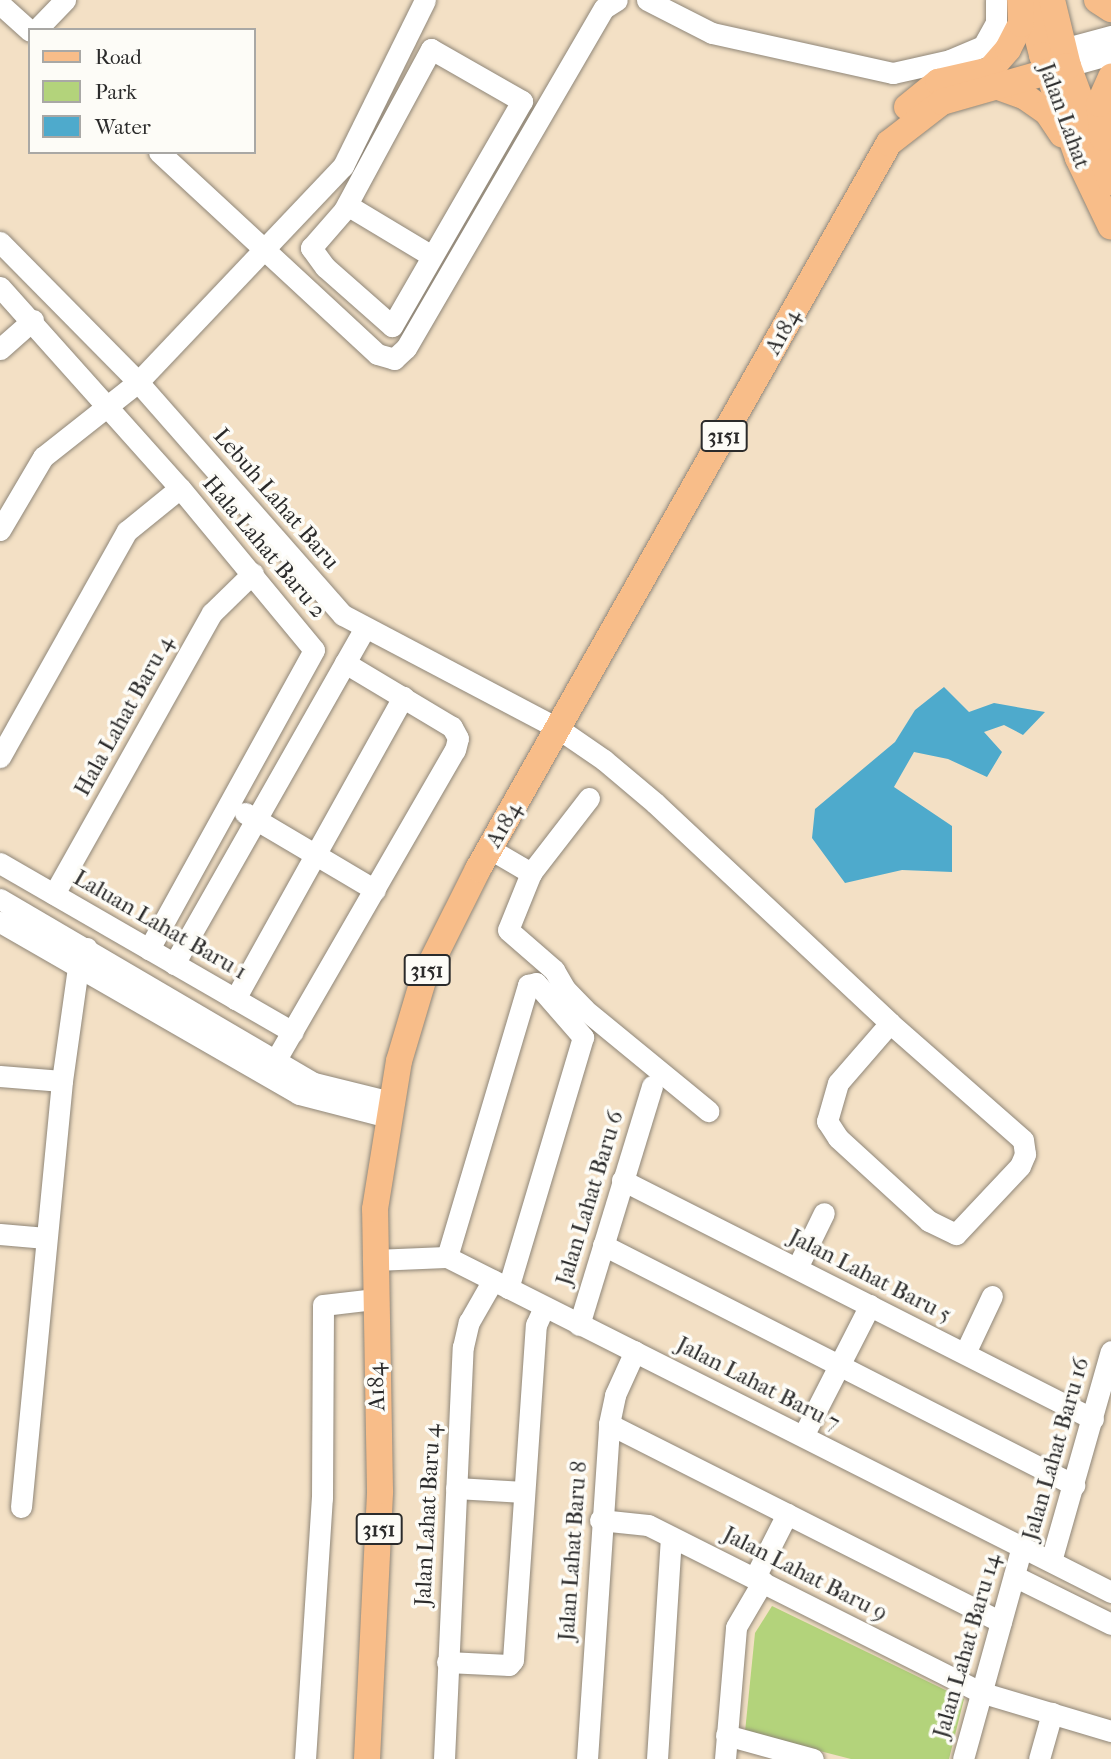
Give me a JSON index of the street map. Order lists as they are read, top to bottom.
{
  "streets": {
    "main road": ["Jalan Lahat", "A184", "3151"],
    "street": [
      "Lebuh Lahat Baru",
      "Hala Lahat Baru 2",
      "Hala Lahat Baru 4",
      "Laluan Lahat Baru 1",
      "Jalan Lahat Baru 6",
      "Jalan Lahat Baru 5",
      "Jalan Lahat Baru 7",
      "Jalan Lahat Baru 16",
      "Jalan Lahat Baru 4",
      "Jalan Lahat Baru 8",
      "Jalan Lahat Baru 9",
      "Jalan Lahat Baru 14"
    ]
  },
  "crossings": [
    ["Jalan Lahat", "A184"],
    ["A184", "Lebuh Lahat Baru"],
    ["A184", "Jalan Lahat Baru 7"],
    ["Hala Lahat Baru 2", "Hala Lahat Baru 4"],
    ["Hala Lahat Baru 2", "Laluan Lahat Baru 1"],
    ["Hala Lahat Baru 4", "Laluan Lahat Baru 1"],
    ["Jalan Lahat Baru 6", "Jalan Lahat Baru 5"],
    ["Jalan Lahat Baru 6", "Jalan Lahat Baru 7"],
    ["Jalan Lahat Baru 5", "Jalan Lahat Baru 16"],
    ["Jalan Lahat Baru 7", "Jalan Lahat Baru 16"],
    ["Jalan Lahat Baru 7", "Jalan Lahat Baru 4"],
    ["Jalan Lahat Baru 7", "Jalan Lahat Baru 8"],
    ["Jalan Lahat Baru 7", "Jalan Lahat Baru 14"],
    ["Jalan Lahat Baru 8", "Jalan Lahat Baru 9"],
    ["Jalan Lahat Baru 9", "Jalan Lahat Baru 14"]
  ],
  "legend": ["Road", "Park", "Water"]
}
